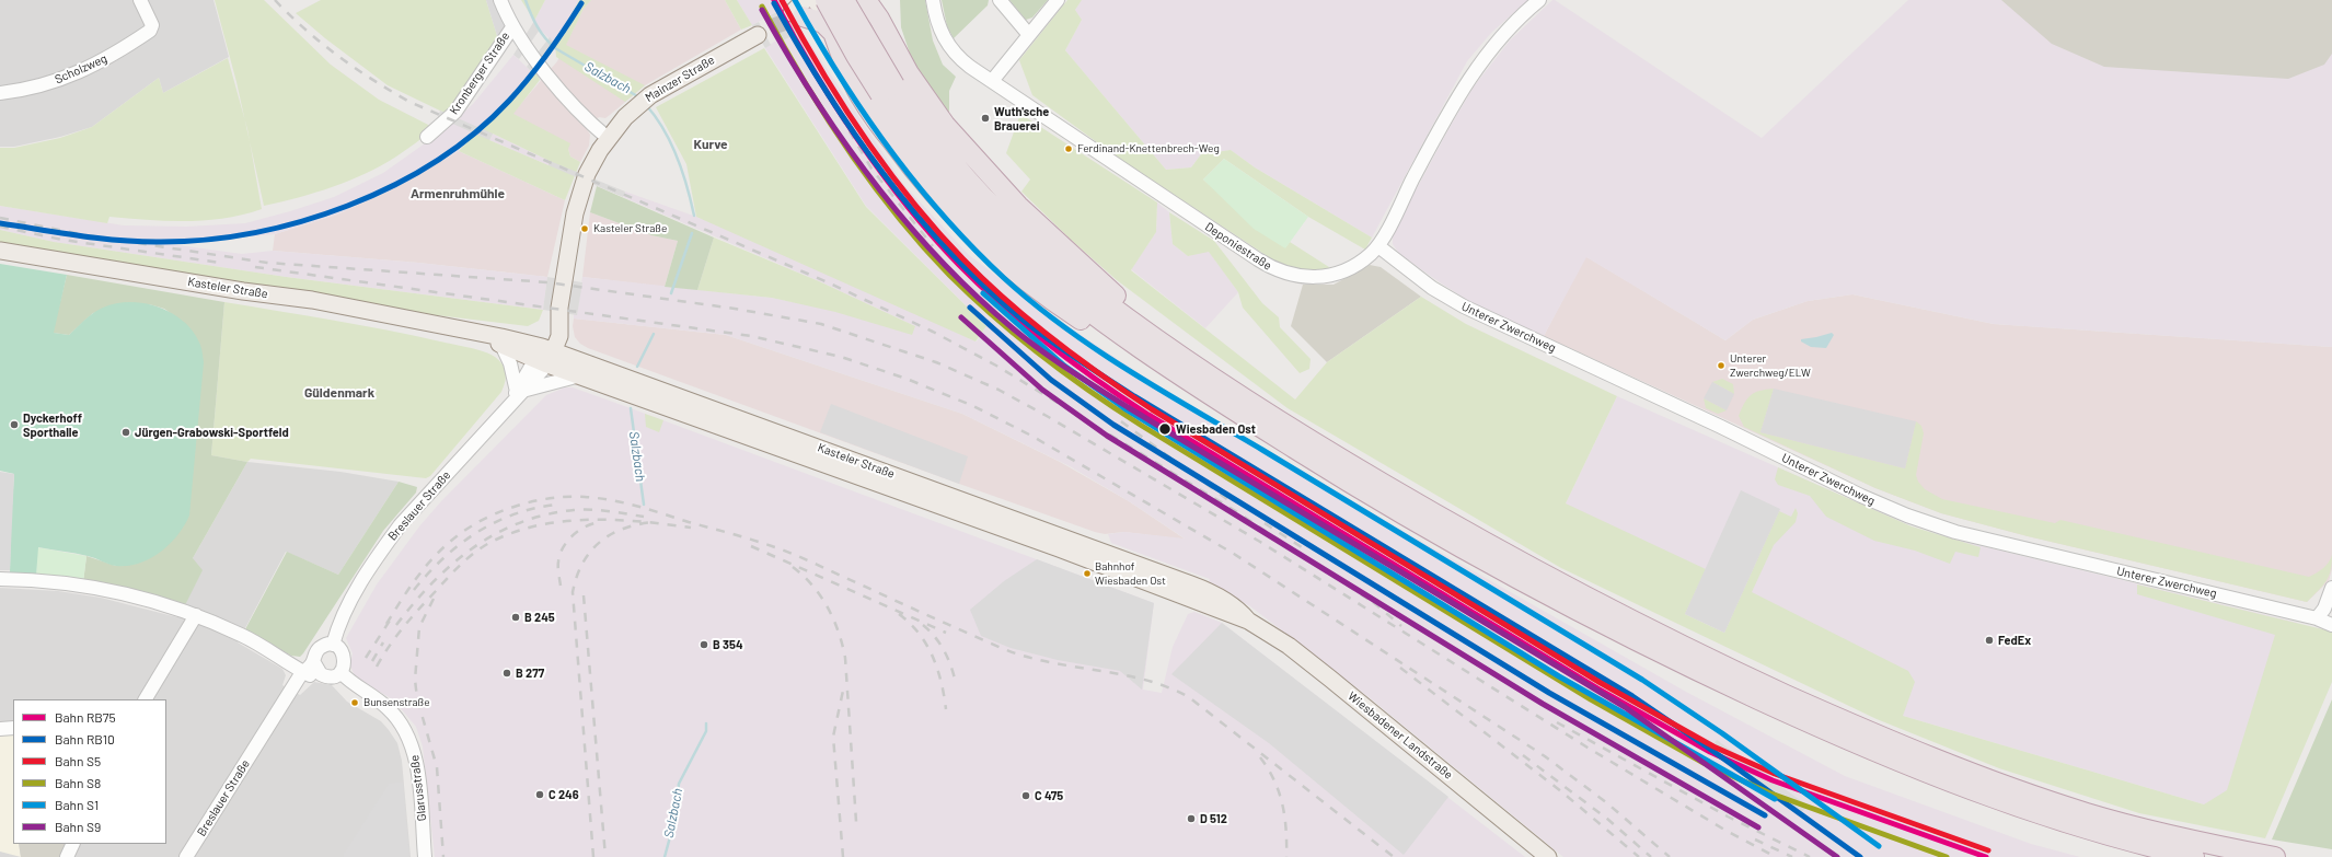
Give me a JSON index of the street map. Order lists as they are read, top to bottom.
{
  "streets": {
    "main road": ["Mainzer Straße", "Kasteler Straße", "Wiesbadener Landstraße"],
    "street": [
      "Scholzweg",
      "Kronberger Straße",
      "Deponiestraße",
      "Unterer Zwerchweg",
      "Breslauer Straße",
      "Glarusstraße"
    ]
  },
  "crossings": [
    ["Mainzer Straße", "Kasteler Straße"],
    ["Mainzer Straße", "Breslauer Straße"],
    ["Deponiestraße", "Unterer Zwerchweg"],
    ["Kasteler Straße", "Breslauer Straße"],
    ["Kasteler Straße", "Wiesbadener Landstraße"],
    ["Breslauer Straße", "Glarusstraße"]
  ],
  "districts": ["Kurve", "Armenruhmühle", "Güldenmark"],
  "water": ["Salzbach"],
  "places": [
    "Wuth'sche Brauerei",
    "Ferdinand-Knettenbrech-Weg",
    "Kasteler Straße",
    "Unterer Zwerchweg/ELW",
    "Dyckerhoff Sporthalle",
    "Wiesbaden Ost",
    "Jürgen-Grabowski-Sportfeld",
    "Bahnhof Wiesbaden Ost",
    "B 245",
    "FedEx",
    "B 354",
    "B 277",
    "Bunsenstraße",
    "C 246",
    "C 475",
    "D 512"
  ],
  "lines": [
    "rail line RB75",
    "rail line S5",
    "rail line S1",
    "rail line RB10",
    "rail line S8",
    "rail line S9"
  ],
  "legend": [
    "Bahn RB75",
    "Bahn RB10",
    "Bahn S5",
    "Bahn S8",
    "Bahn S1",
    "Bahn S9"
  ]
}
